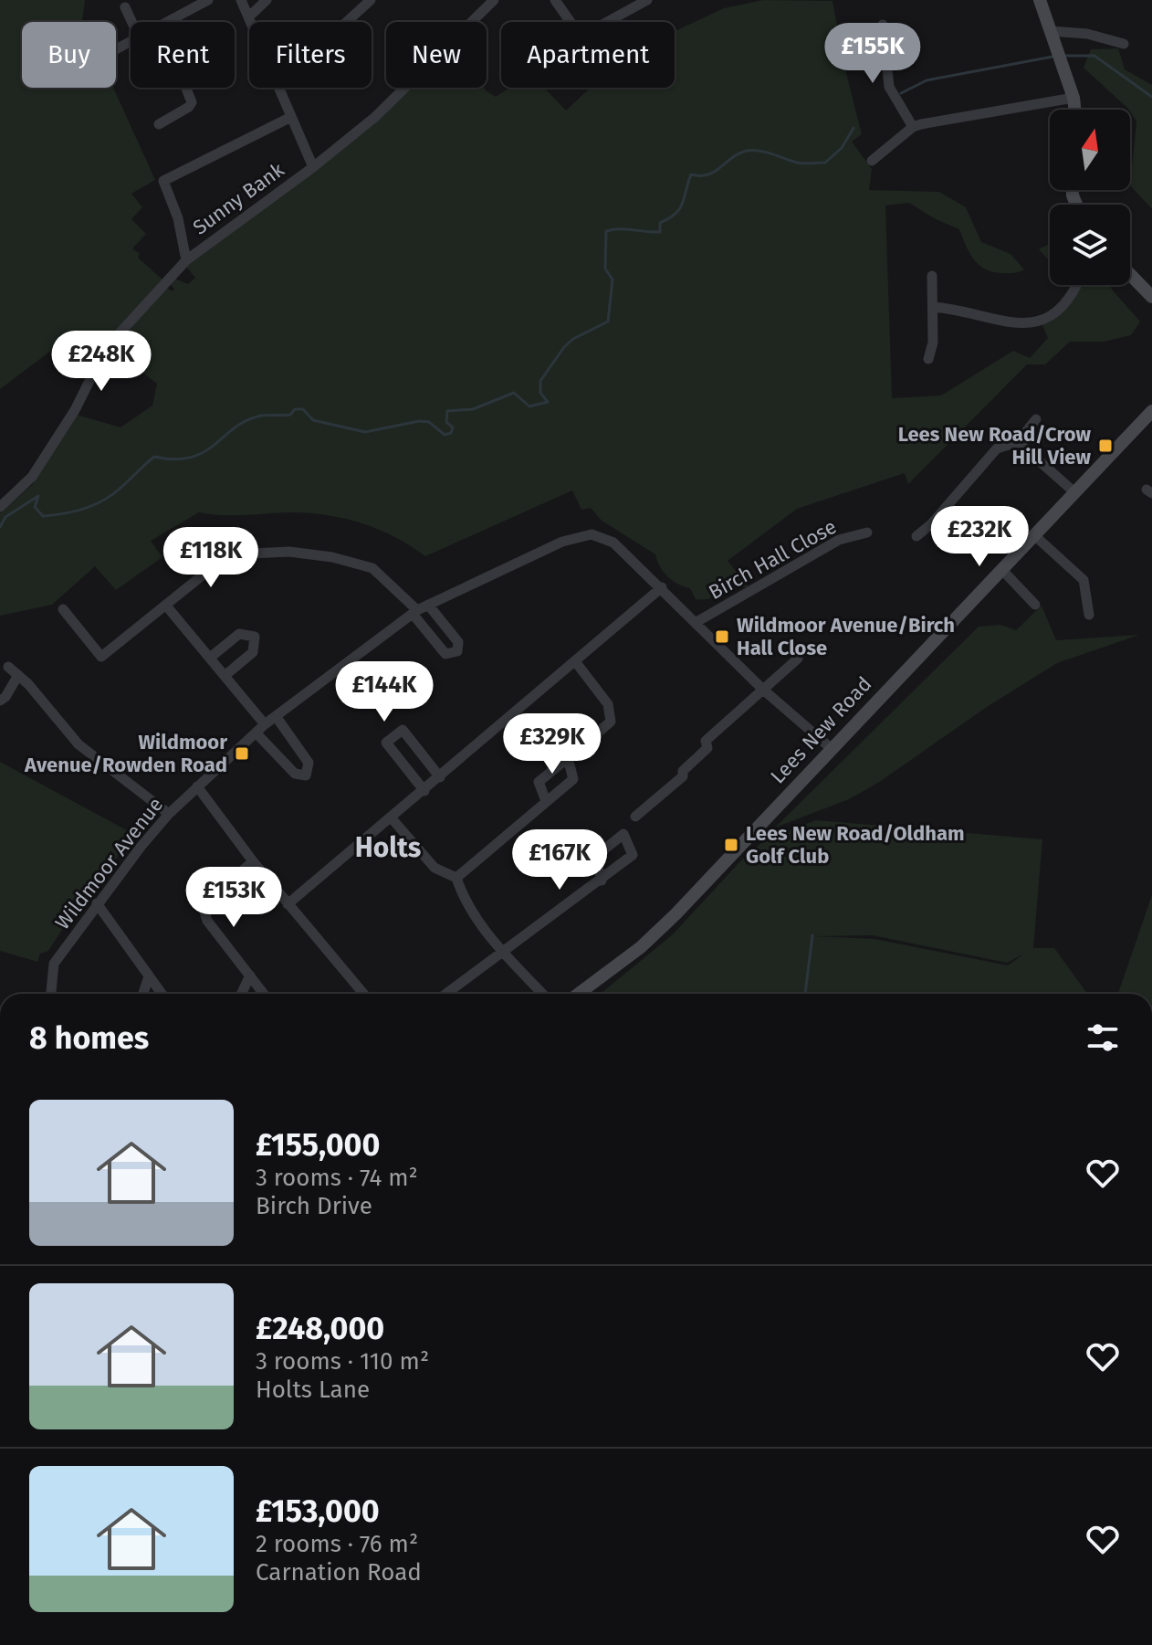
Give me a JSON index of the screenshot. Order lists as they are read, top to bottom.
{
  "streets": {
    "street": [
      "Sunny Bank",
      "Birch Hall Close",
      "Lees New Road",
      "Wildmoor Avenue"
    ]
  },
  "crossings": [
    ["Birch Hall Close", "Wildmoor Avenue"],
    ["Lees New Road", "Wildmoor Avenue"]
  ],
  "districts": ["Holts"],
  "places": {
    "transit": [
      "Lees New Road/Crow Hill View",
      "Wildmoor Avenue/Birch Hall Close",
      "Wildmoor Avenue/Rowden Road",
      "Lees New Road/Oldham Golf Club"
    ]
  },
  "north": "top",
  "page": {
    "chip": [
      "Buy",
      "Rent",
      "Filters",
      "New",
      "Apartment"
    ],
    "price": [
      "£155K",
      "£248K",
      "£232K",
      "£118K",
      "£144K",
      "£329K",
      "£167K",
      "£153K"
    ],
    "heading": "8 homes",
    "list": [
      {
        "name": "£155,000",
        "note": "3 rooms · 74 m² · Birch Drive"
      },
      {
        "name": "£248,000",
        "note": "3 rooms · 110 m² · Holts Lane"
      },
      {
        "name": "£153,000",
        "note": "2 rooms · 76 m² · Carnation Road"
      }
    ]
  }
}
